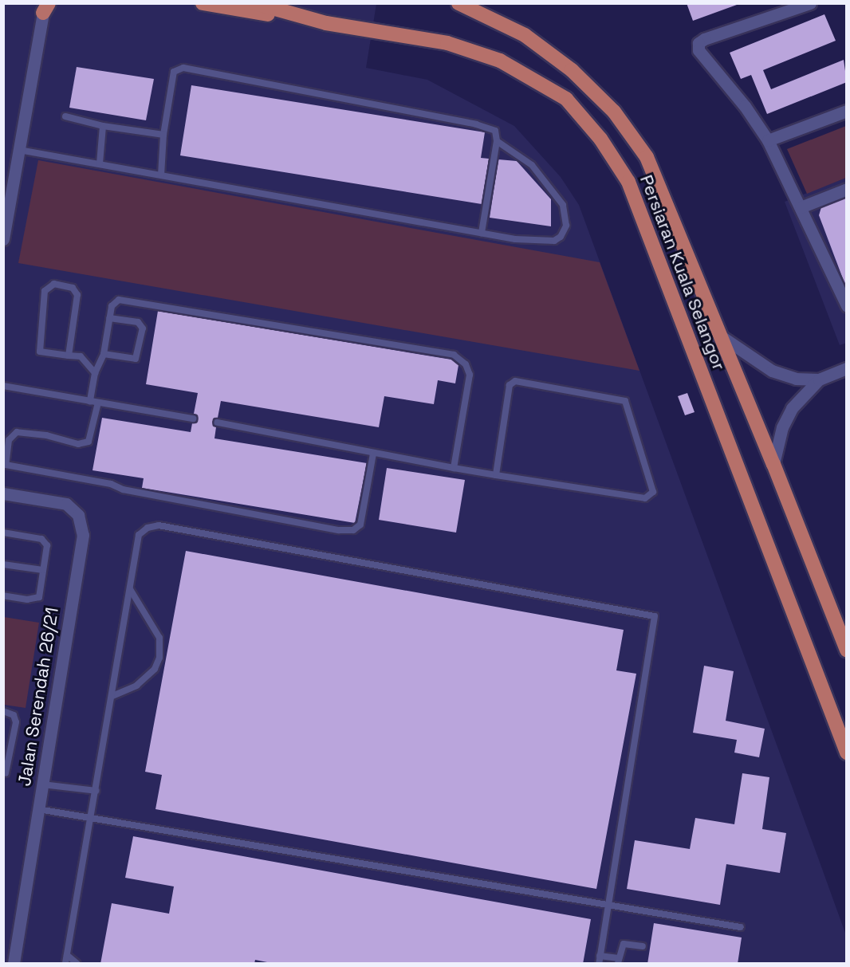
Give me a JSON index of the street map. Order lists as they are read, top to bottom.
{
  "streets": {
    "main road": ["Persiaran Kuala Selangor"],
    "street": ["Jalan Serendah 26/21"]
  }
}
